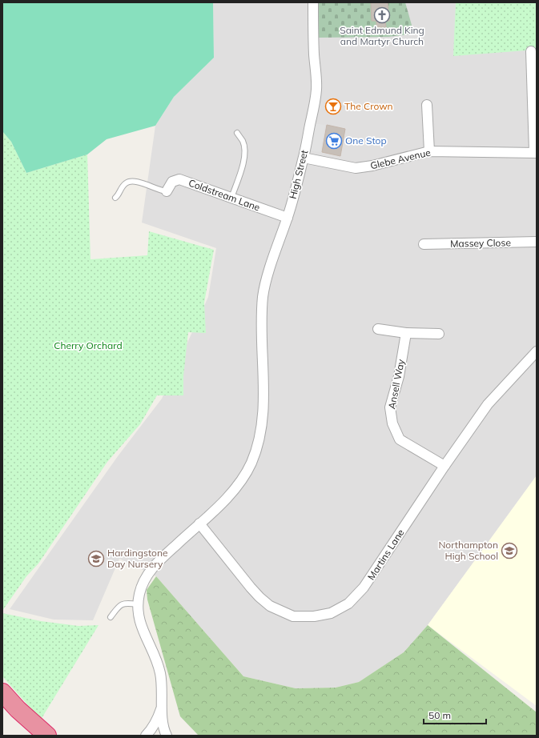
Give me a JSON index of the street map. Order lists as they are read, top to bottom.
{
  "streets": {
    "street": [
      "Glebe Avenue",
      "High Street",
      "Coldstream Lane",
      "Massey Close",
      "Ansell Way",
      "Martins Lane"
    ]
  },
  "crossings": [
    ["Glebe Avenue", "High Street"],
    ["High Street", "Coldstream Lane"],
    ["High Street", "Martins Lane"],
    ["Ansell Way", "Martins Lane"]
  ],
  "parks": ["Cherry Orchard"],
  "places": {
    "church": ["Saint Edmund King and Martyr Church"],
    "bar": ["The Crown"],
    "supermarket": ["One Stop"],
    "school or university": ["Northampton High School", "Hardingstone Day Nursery"]
  },
  "scale_bar": "50 m"
}
